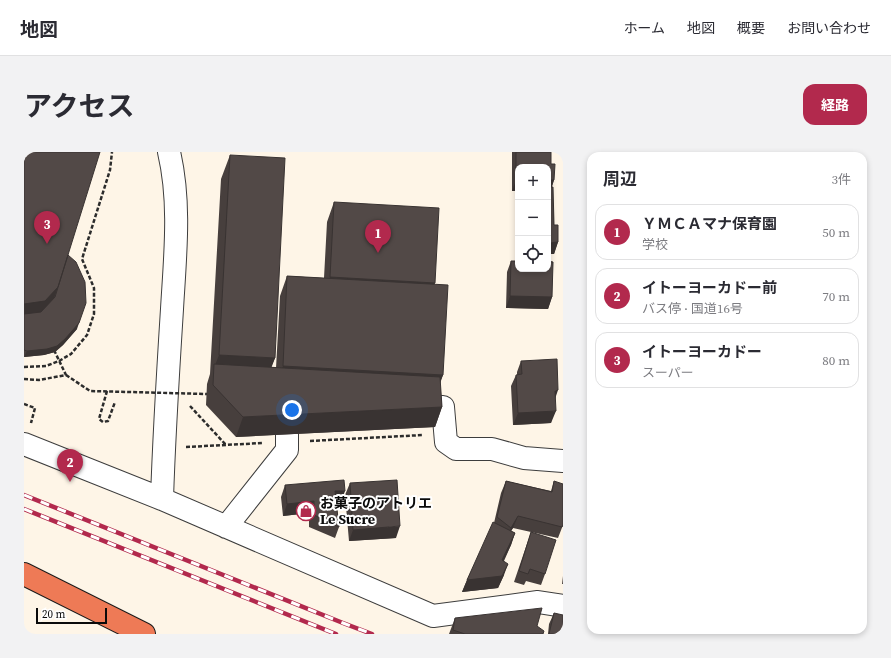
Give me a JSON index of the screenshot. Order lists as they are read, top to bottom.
{
  "places": {
    "shop": ["お菓子のアトリエ Le Sucre"]
  },
  "scale_bar": "20 m",
  "page": {
    "header": "地図",
    "nav": [
      "ホーム",
      "地図",
      "概要",
      "お問い合わせ"
    ],
    "title": "アクセス",
    "buttons": "経路",
    "heading": ["周辺", "3件"],
    "map_buttons": ["+", "−"],
    "list": [
      {
        "mark": "1",
        "name": "ＹＭＣＡマナ保育園",
        "note": "学校",
        "value": "50 m"
      },
      {
        "mark": "2",
        "name": "イトーヨーカドー前",
        "note": "バス停 · 国道16号",
        "value": "70 m"
      },
      {
        "mark": "3",
        "name": "イトーヨーカドー",
        "note": "スーパー",
        "value": "80 m"
      }
    ],
    "pins": ["3", "1", "2"],
    "scale": "20 m"
  }
}
